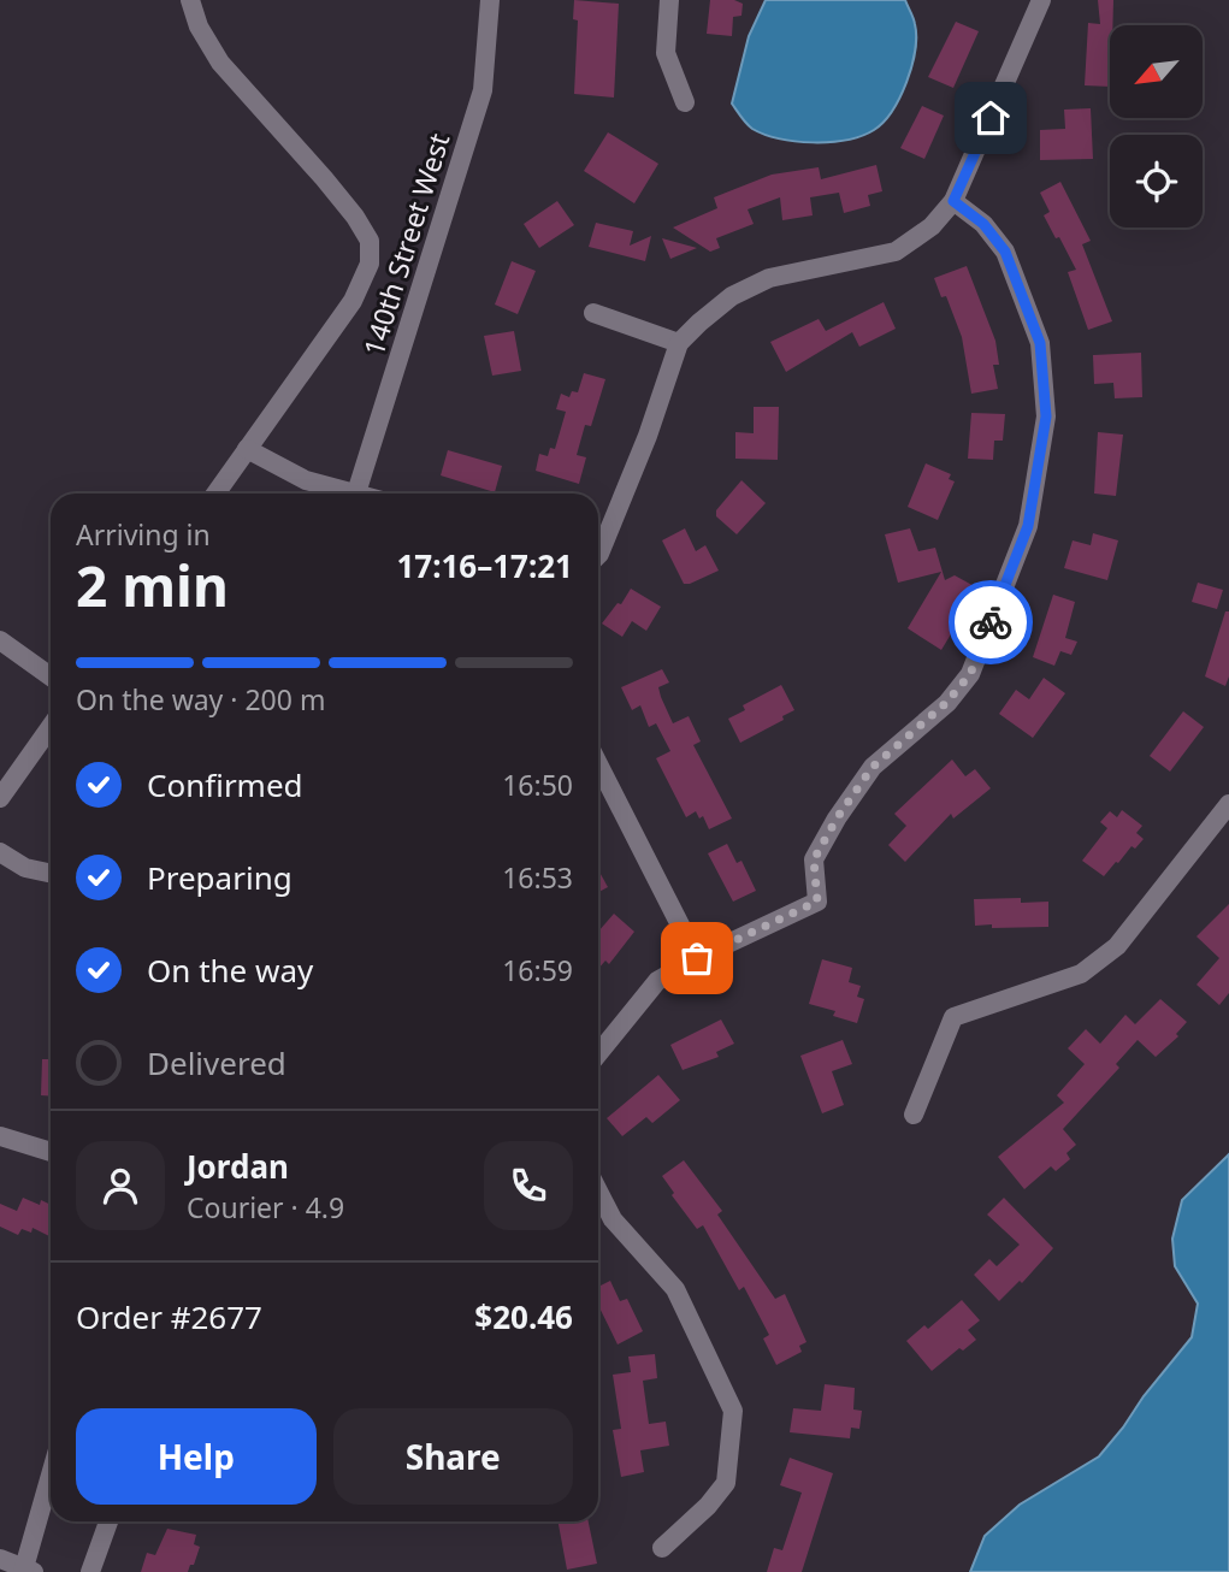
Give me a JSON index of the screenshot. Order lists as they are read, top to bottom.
{
  "streets": {
    "street": ["140th Street West"]
  },
  "north": "bottom left",
  "page": {
    "heading": ["2 min", "Arriving in", "17:16–17:21"],
    "panel": [
      "Jordan",
      "Courier · 4.9",
      "Order #2677",
      "$20.46"
    ],
    "bar": "On the way · 200 m",
    "list": [
      ["Confirmed", "16:50"],
      ["Preparing", "16:53"],
      ["On the way", "16:59"],
      "Delivered"
    ],
    "buttons": ["Help", "Share"]
  }
}
